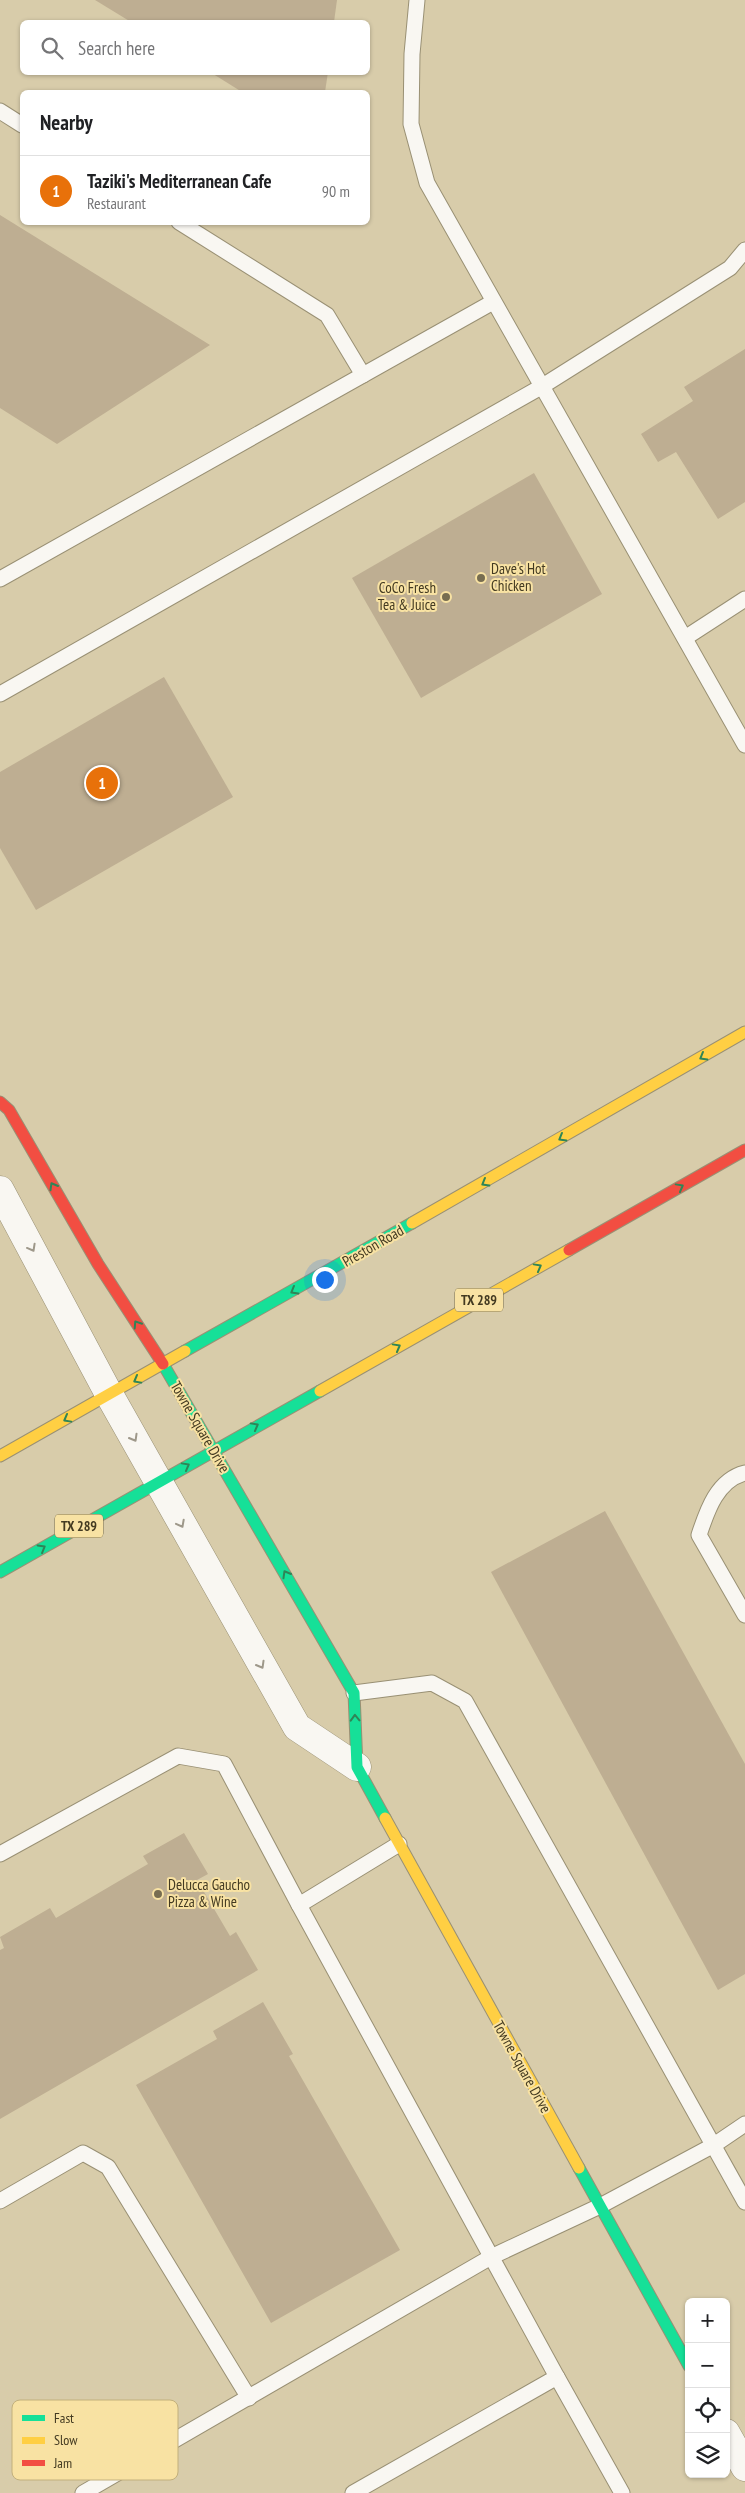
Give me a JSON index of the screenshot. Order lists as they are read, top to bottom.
{
  "streets": {
    "main road": ["Preston Road", "TX 289", "Towne Square Drive"]
  },
  "crossings": [
    ["Preston Road", "Towne Square Drive"],
    ["TX 289", "Towne Square Drive"]
  ],
  "places": ["Dave's Hot Chicken", "CoCo Fresh Tea & Juice", "Delucca Gaucho Pizza & Wine"],
  "legend": ["Fast", "Slow", "Jam"],
  "page": {
    "search": "Search here",
    "heading": "Nearby",
    "list": [
      {
        "mark": "1",
        "name": "Taziki's Mediterranean Cafe",
        "note": "Restaurant",
        "value": "90 m"
      }
    ],
    "pins": "1",
    "map_buttons": ["+", "−"]
  }
}
